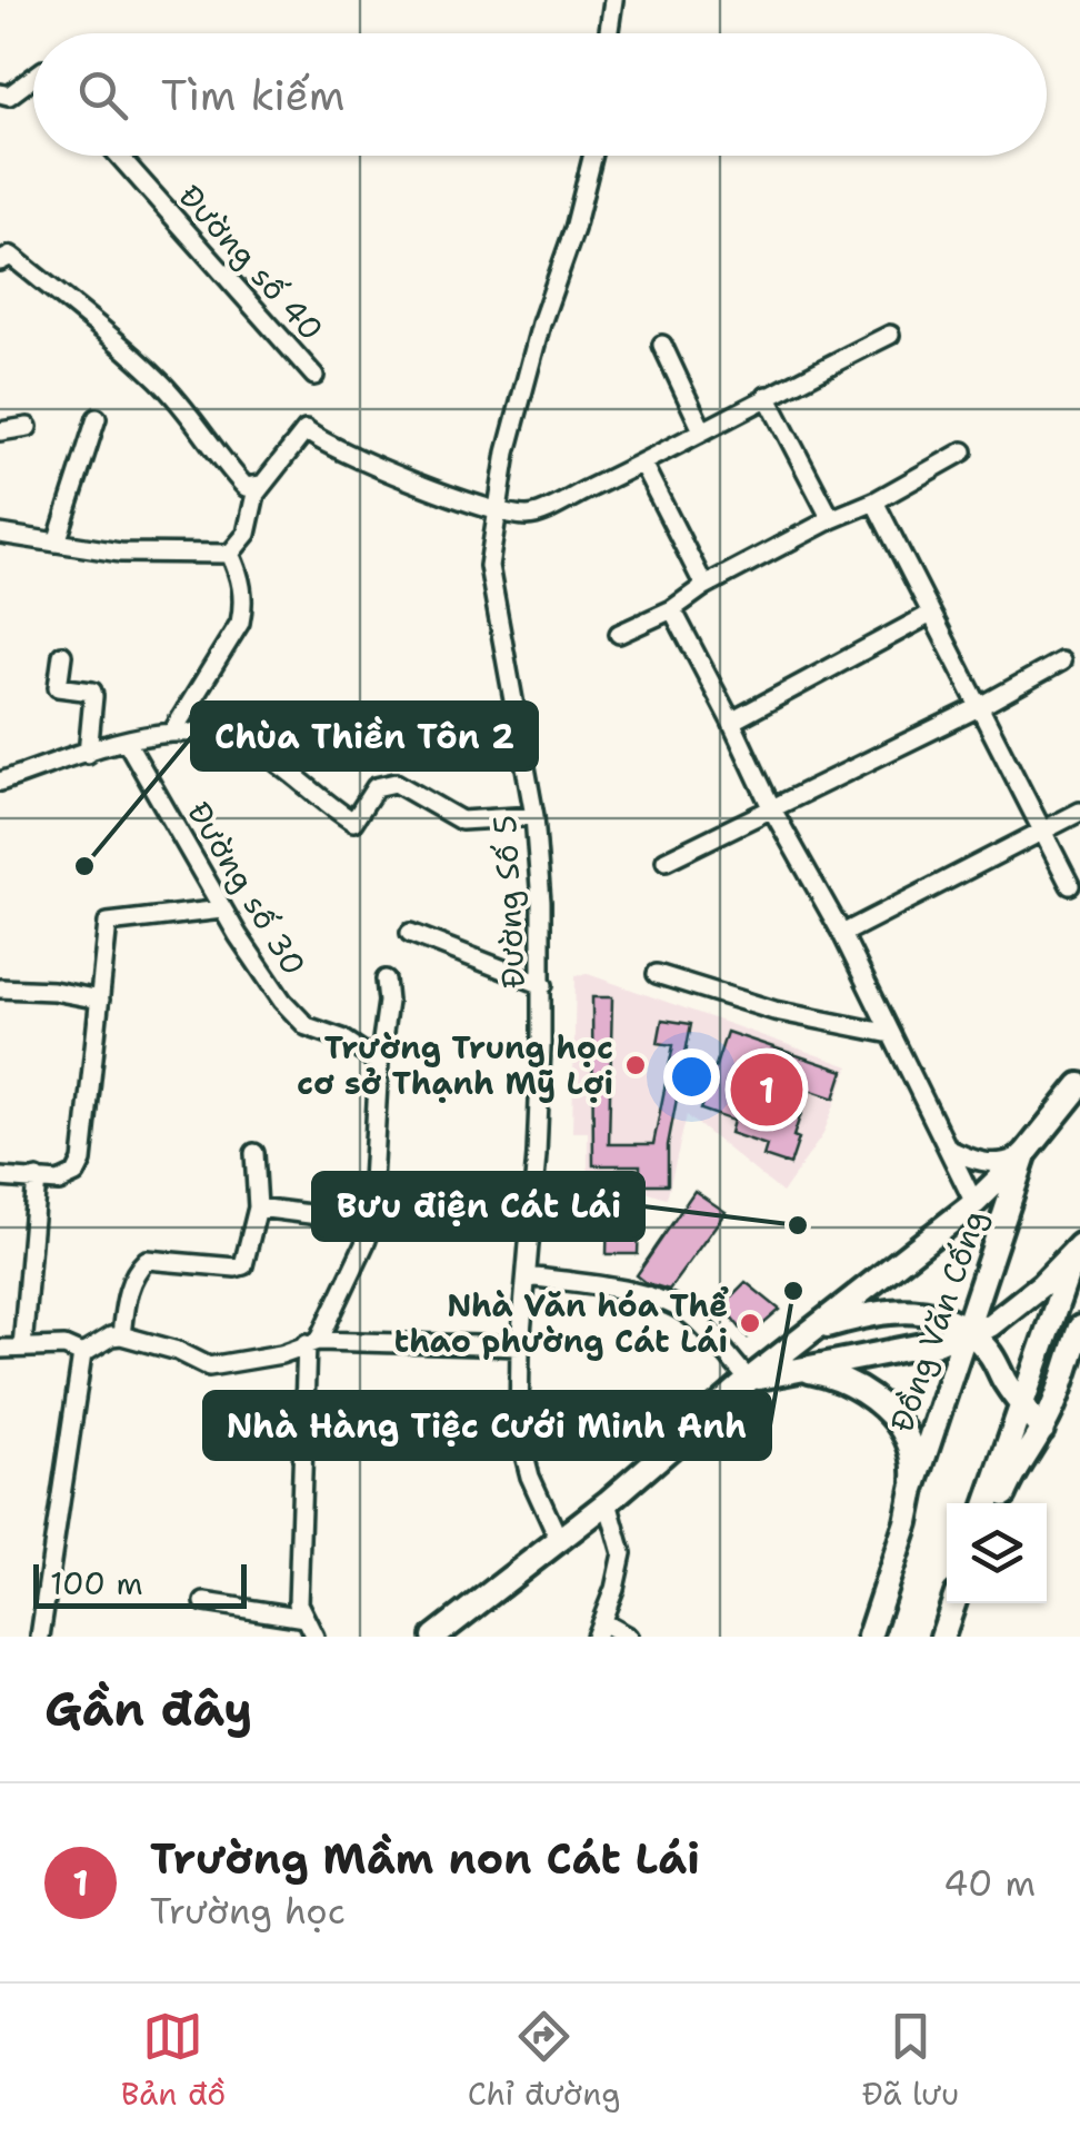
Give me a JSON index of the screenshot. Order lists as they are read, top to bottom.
{
  "streets": {
    "main road": ["Đồng Văn Cống"],
    "street": ["Đường số 40", "Đường số 30", "Đường Số 5"]
  },
  "places": [
    "Chùa Thiền Tôn 2",
    "Trường Trung học cơ sở Thạnh Mỹ Lợi",
    "Bưu điện Cát Lái",
    "Nhà Hàng Tiệc Cưới Minh Anh",
    "Nhà Văn hóa Thể thao phường Cát Lái"
  ],
  "scale_bar": "100 m",
  "page": {
    "search": "Tìm kiếm",
    "pins": "1",
    "scale": "100 m",
    "heading": "Gần đây",
    "list": [
      {
        "mark": "1",
        "name": "Trường Mầm non Cát Lái",
        "note": "Trường học",
        "value": "40 m"
      }
    ],
    "nav": ["Bản đồ", "Chỉ đường", "Đã lưu"]
  }
}
